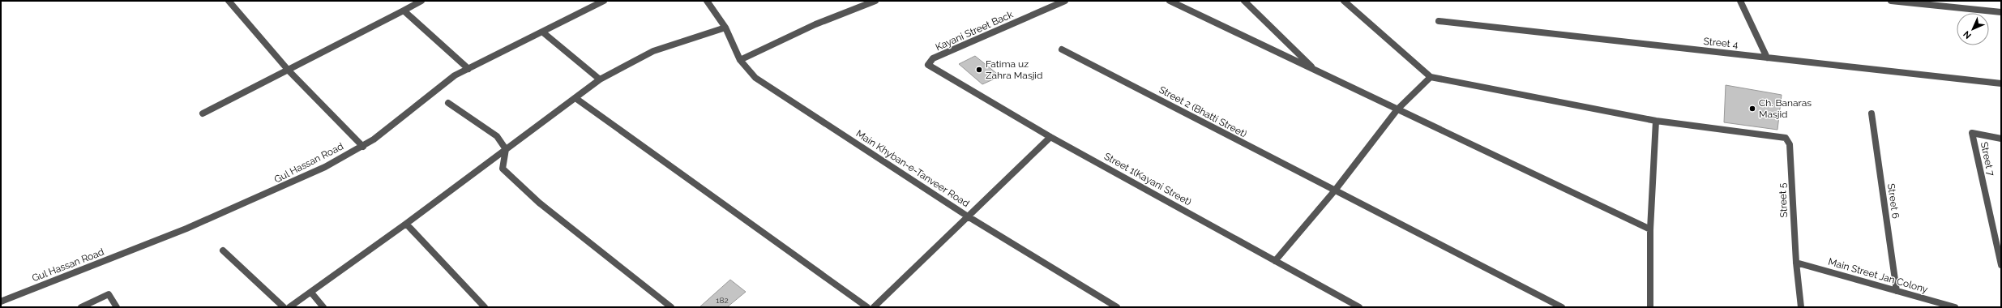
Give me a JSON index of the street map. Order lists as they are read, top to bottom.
{
  "streets": {
    "street": [
      "Kayani Street Back",
      "Street 4",
      "Street 2 (Bhatti Street)",
      "Street 7",
      "Gul Hassan Road",
      "Main Khyban-e-Tanveer Road",
      "Street 1(Kayani Street)",
      "Street 5",
      "Street 6",
      "Main Street Jan Colony"
    ]
  },
  "crossings": [
    ["Kayani Street Back", "Street 1(Kayani Street)"],
    ["Street 5", "Main Street Jan Colony"],
    ["Street 6", "Main Street Jan Colony"]
  ],
  "places": ["Fatima uz Zahra Masjid", "Ch. Banaras Masjid"],
  "house_numbers": ["182"],
  "north": "bottom left"
}
